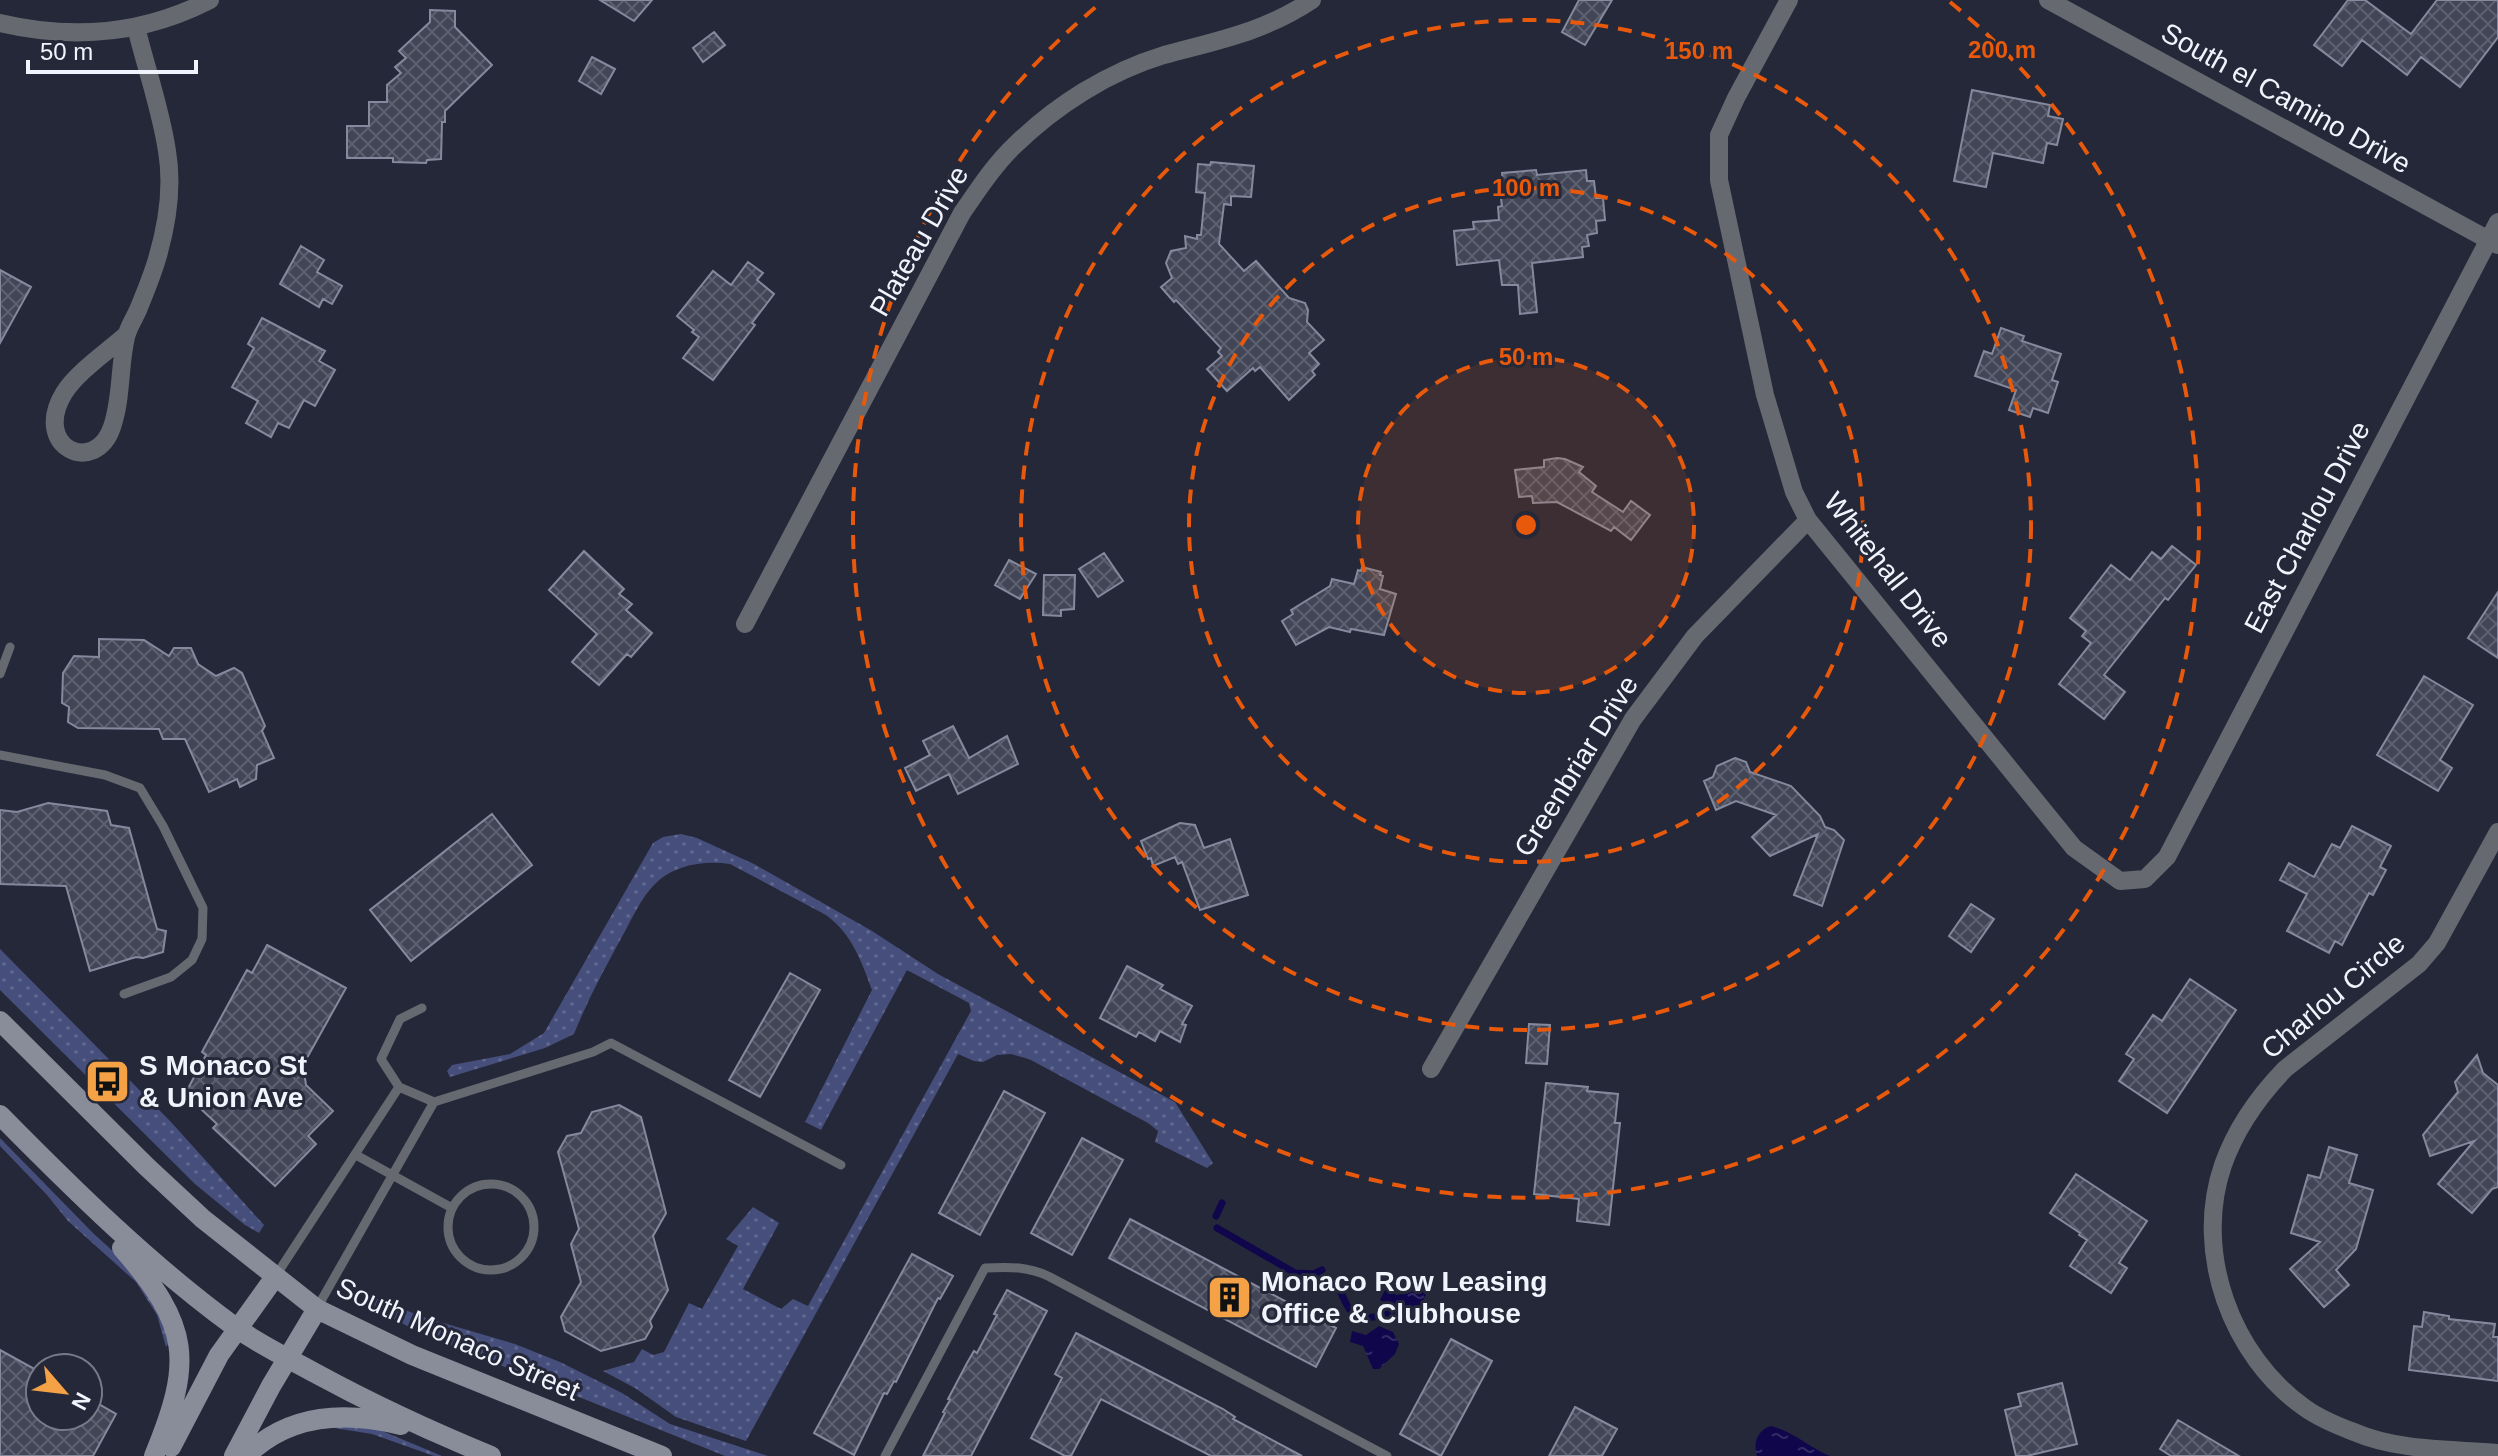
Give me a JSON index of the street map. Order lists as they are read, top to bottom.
{
  "streets": {
    "main road": ["South Monaco Street"],
    "street": [
      "South el Camino Drive",
      "Plateau Drive",
      "East Charlou Drive",
      "Whitehall Drive",
      "Greenbriar Drive",
      "Charlou Circle"
    ]
  },
  "crossings": [
    ["South el Camino Drive", "East Charlou Drive"],
    ["East Charlou Drive", "Whitehall Drive"],
    ["Whitehall Drive", "Greenbriar Drive"]
  ],
  "places": {
    "bus stop": ["S Monaco St & Union Ave"],
    "building": ["Monaco Row Leasing Office & Clubhouse"]
  },
  "scale_bar": "50 m",
  "north": "bottom right",
  "rings": [
    "200 m",
    "150 m",
    "100 m",
    "50 m"
  ]
}
